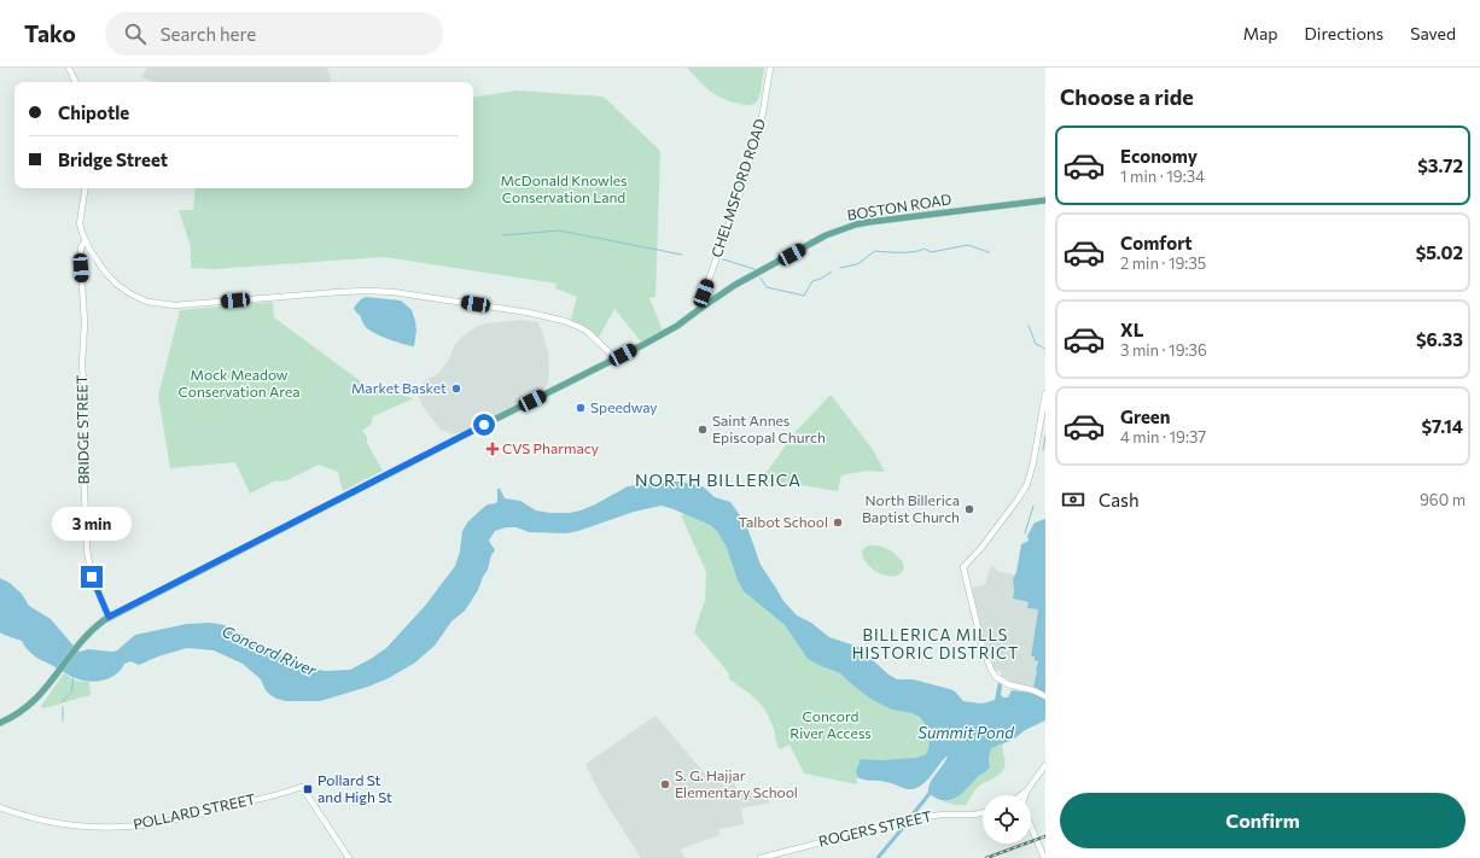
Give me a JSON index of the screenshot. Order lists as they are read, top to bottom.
{
  "streets": {
    "main road": [
      "CHELMSFORD ROAD",
      "BOSTON ROAD",
      "BRIDGE STREET",
      "POLLARD STREET",
      "ROGERS STREET"
    ]
  },
  "crossings": [
    ["CHELMSFORD ROAD", "BOSTON ROAD"],
    ["BOSTON ROAD", "BRIDGE STREET"]
  ],
  "districts": ["NORTH BILLERICA", "BILLERICA MILLS HISTORIC DISTRICT"],
  "water": ["Concord River", "Summit Pond"],
  "parks": ["McDonald Knowles Conservation Land", "Mock Meadow Conservation Area", "Concord River Access"],
  "places": {
    "other": [
      "Market Basket",
      "Speedway",
      "Saint Annes Episcopal Church",
      "North Billerica Baptist Church",
      "Talbot School",
      "S. G. Hajjar Elementary School"
    ],
    "health": ["CVS Pharmacy"],
    "transit": ["Pollard St and High St"]
  },
  "page": {
    "header": "Tako",
    "search": "Search here",
    "nav": ["Map", "Directions", "Saved"],
    "heading": "Choose a ride",
    "banner": ["Chipotle", "Bridge Street"],
    "list": [
      {
        "name": "Economy",
        "note": "1 min · 19:34",
        "value": "$3.72"
      },
      {
        "name": "Comfort",
        "note": "2 min · 19:35",
        "value": "$5.02"
      },
      {
        "name": "XL",
        "note": "3 min · 19:36",
        "value": "$6.33"
      },
      {
        "name": "Green",
        "note": "4 min · 19:37",
        "value": "$7.14"
      }
    ],
    "pay": ["Cash", "960 m"],
    "bubble": "3 min",
    "buttons": "Confirm"
  }
}
